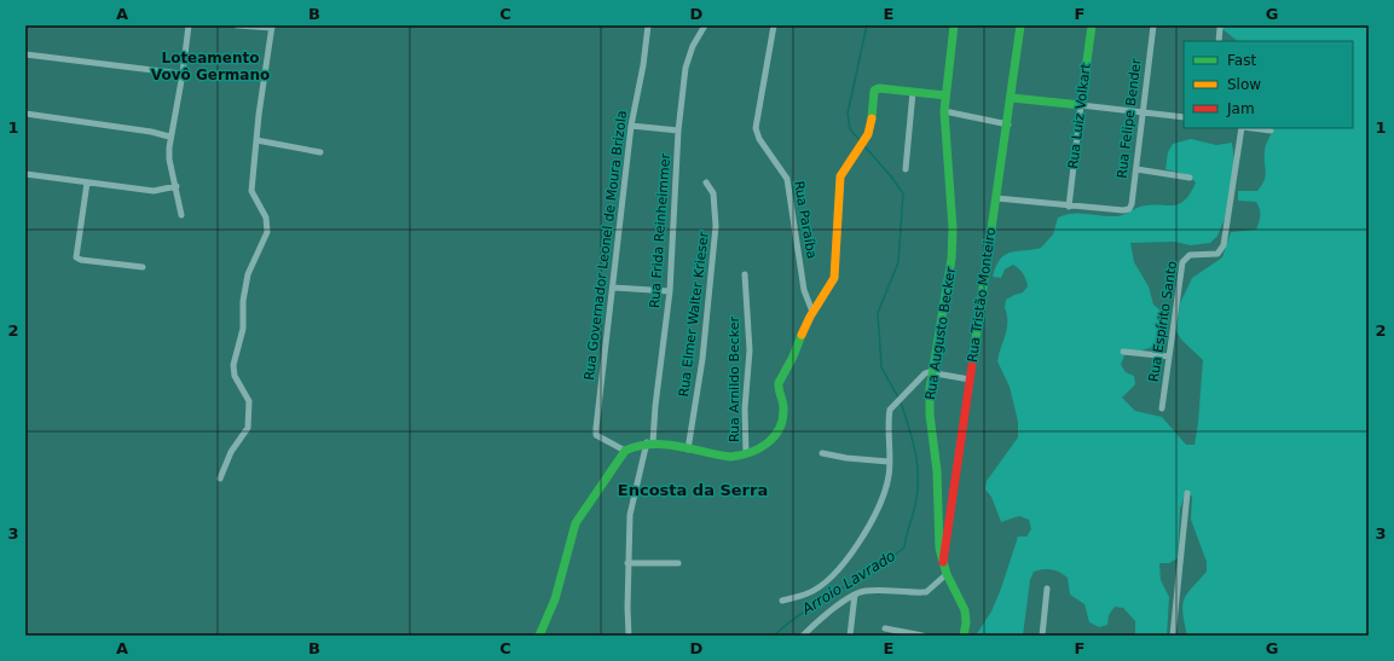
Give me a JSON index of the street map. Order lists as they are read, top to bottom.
{
  "streets": {
    "street": [
      "Rua Luiz Volkart",
      "Rua Felipe Bender",
      "Rua Paraíba",
      "Rua Frida Reinheimmer",
      "Rua Governador Leonel de Moura Brizola",
      "Rua Tristão Monteiro",
      "Rua Elmer Walter Krieser",
      "Rua Espírito Santo",
      "Rua Augusto Becker",
      "Rua Arnildo Becker"
    ]
  },
  "crossings": [
    ["Rua Luiz Volkart", "Rua Felipe Bender"],
    ["Rua Tristão Monteiro", "Rua Augusto Becker"]
  ],
  "districts": ["Loteamento Vovô Germano", "Encosta da Serra"],
  "water": ["Arroio Lavrado"],
  "legend": ["Fast", "Slow", "Jam"],
  "grid": {
    "columns": [
      "A",
      "B",
      "C",
      "D",
      "E",
      "F",
      "G"
    ],
    "rows": ["1", "2", "3"]
  }
}
